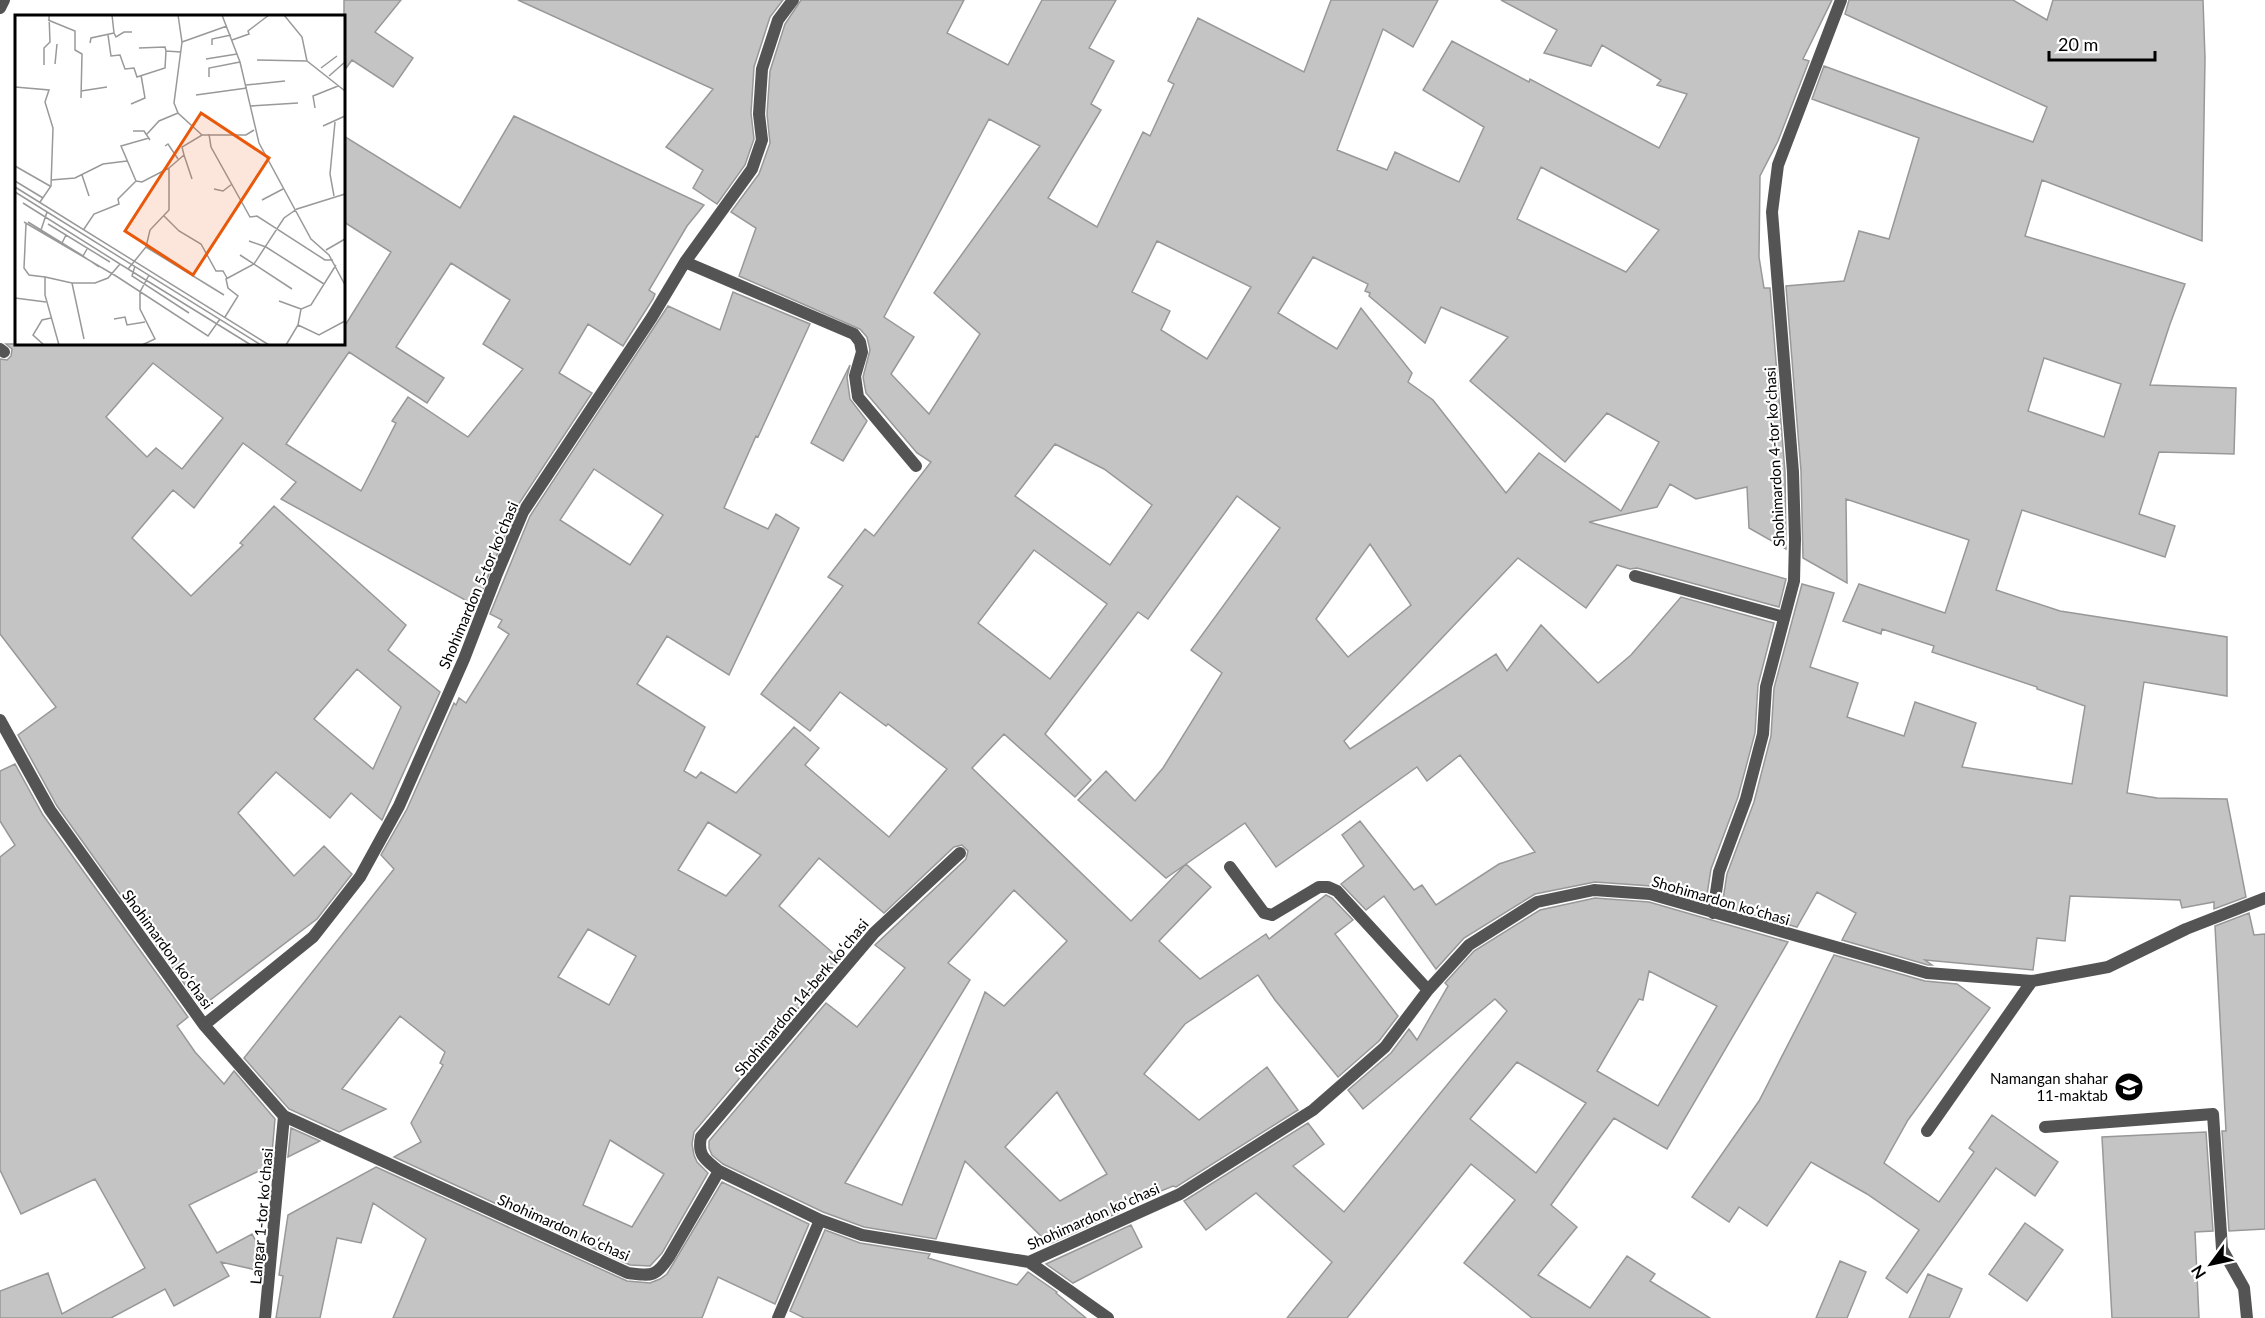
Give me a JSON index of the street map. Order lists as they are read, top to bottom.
{
  "streets": {
    "street": [
      "Shohimardon 4-tor koʻchasi",
      "Shohimardon 5-tor koʻchasi",
      "Shohimardon koʻchasi",
      "Shohimardon 14-berk koʻchasi",
      "Langar 1-tor koʻchasi"
    ]
  },
  "crossings": [
    ["Shohimardon 4-tor koʻchasi", "Shohimardon koʻchasi"],
    ["Shohimardon 5-tor koʻchasi", "Shohimardon koʻchasi"],
    ["Shohimardon koʻchasi", "Shohimardon 14-berk koʻchasi"],
    ["Shohimardon koʻchasi", "Langar 1-tor koʻchasi"]
  ],
  "places": {
    "school or university": ["Namangan shahar 11-maktab"]
  },
  "scale_bar": "20 m",
  "north": "bottom left"
}
